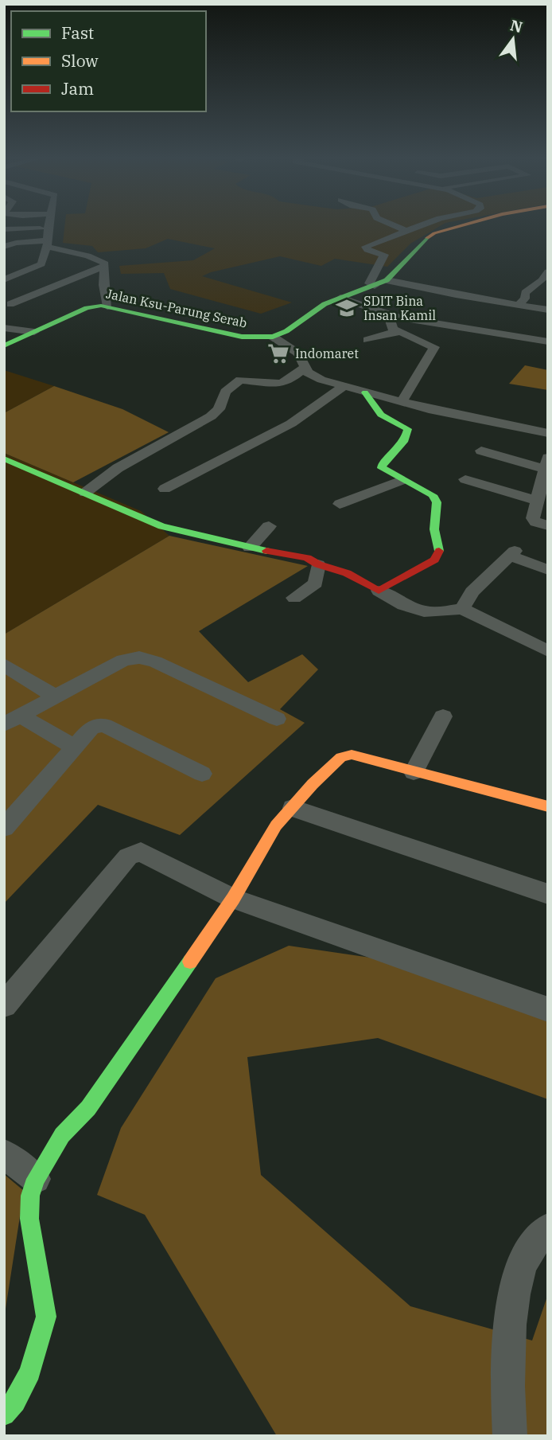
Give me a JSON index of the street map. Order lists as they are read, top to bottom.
{
  "streets": {
    "street": ["Jalan Ksu-Parung Serab"]
  },
  "places": {
    "school or university": ["SDIT Bina Insan Kamil"],
    "supermarket": ["Indomaret"]
  },
  "legend": ["Fast", "Slow", "Jam"],
  "north": "top"
}
